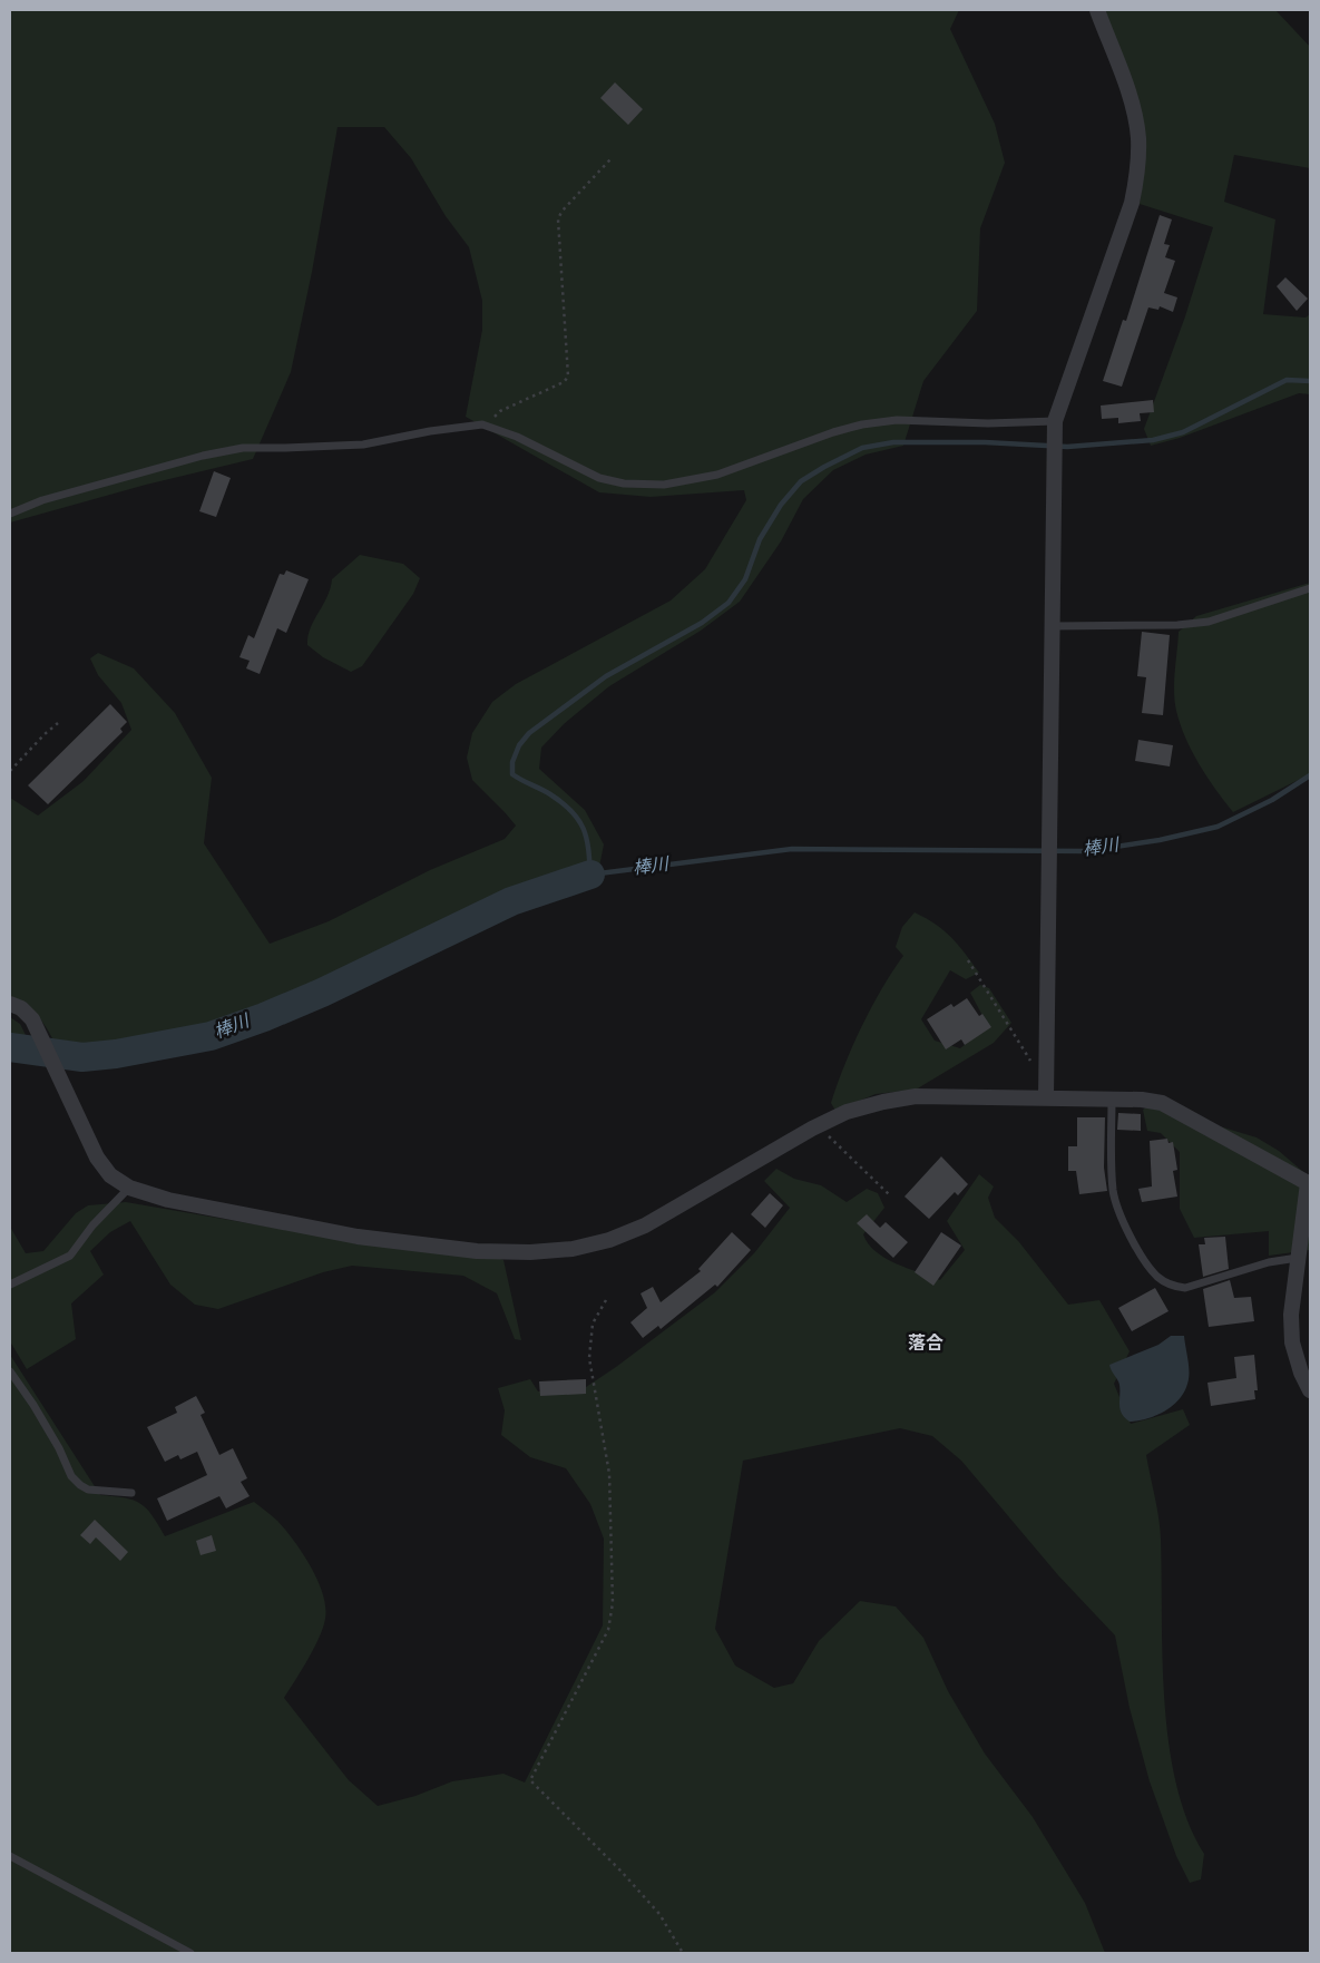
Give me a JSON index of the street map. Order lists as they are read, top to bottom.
{
  "districts": ["落合"],
  "water": ["棒川"]
}
